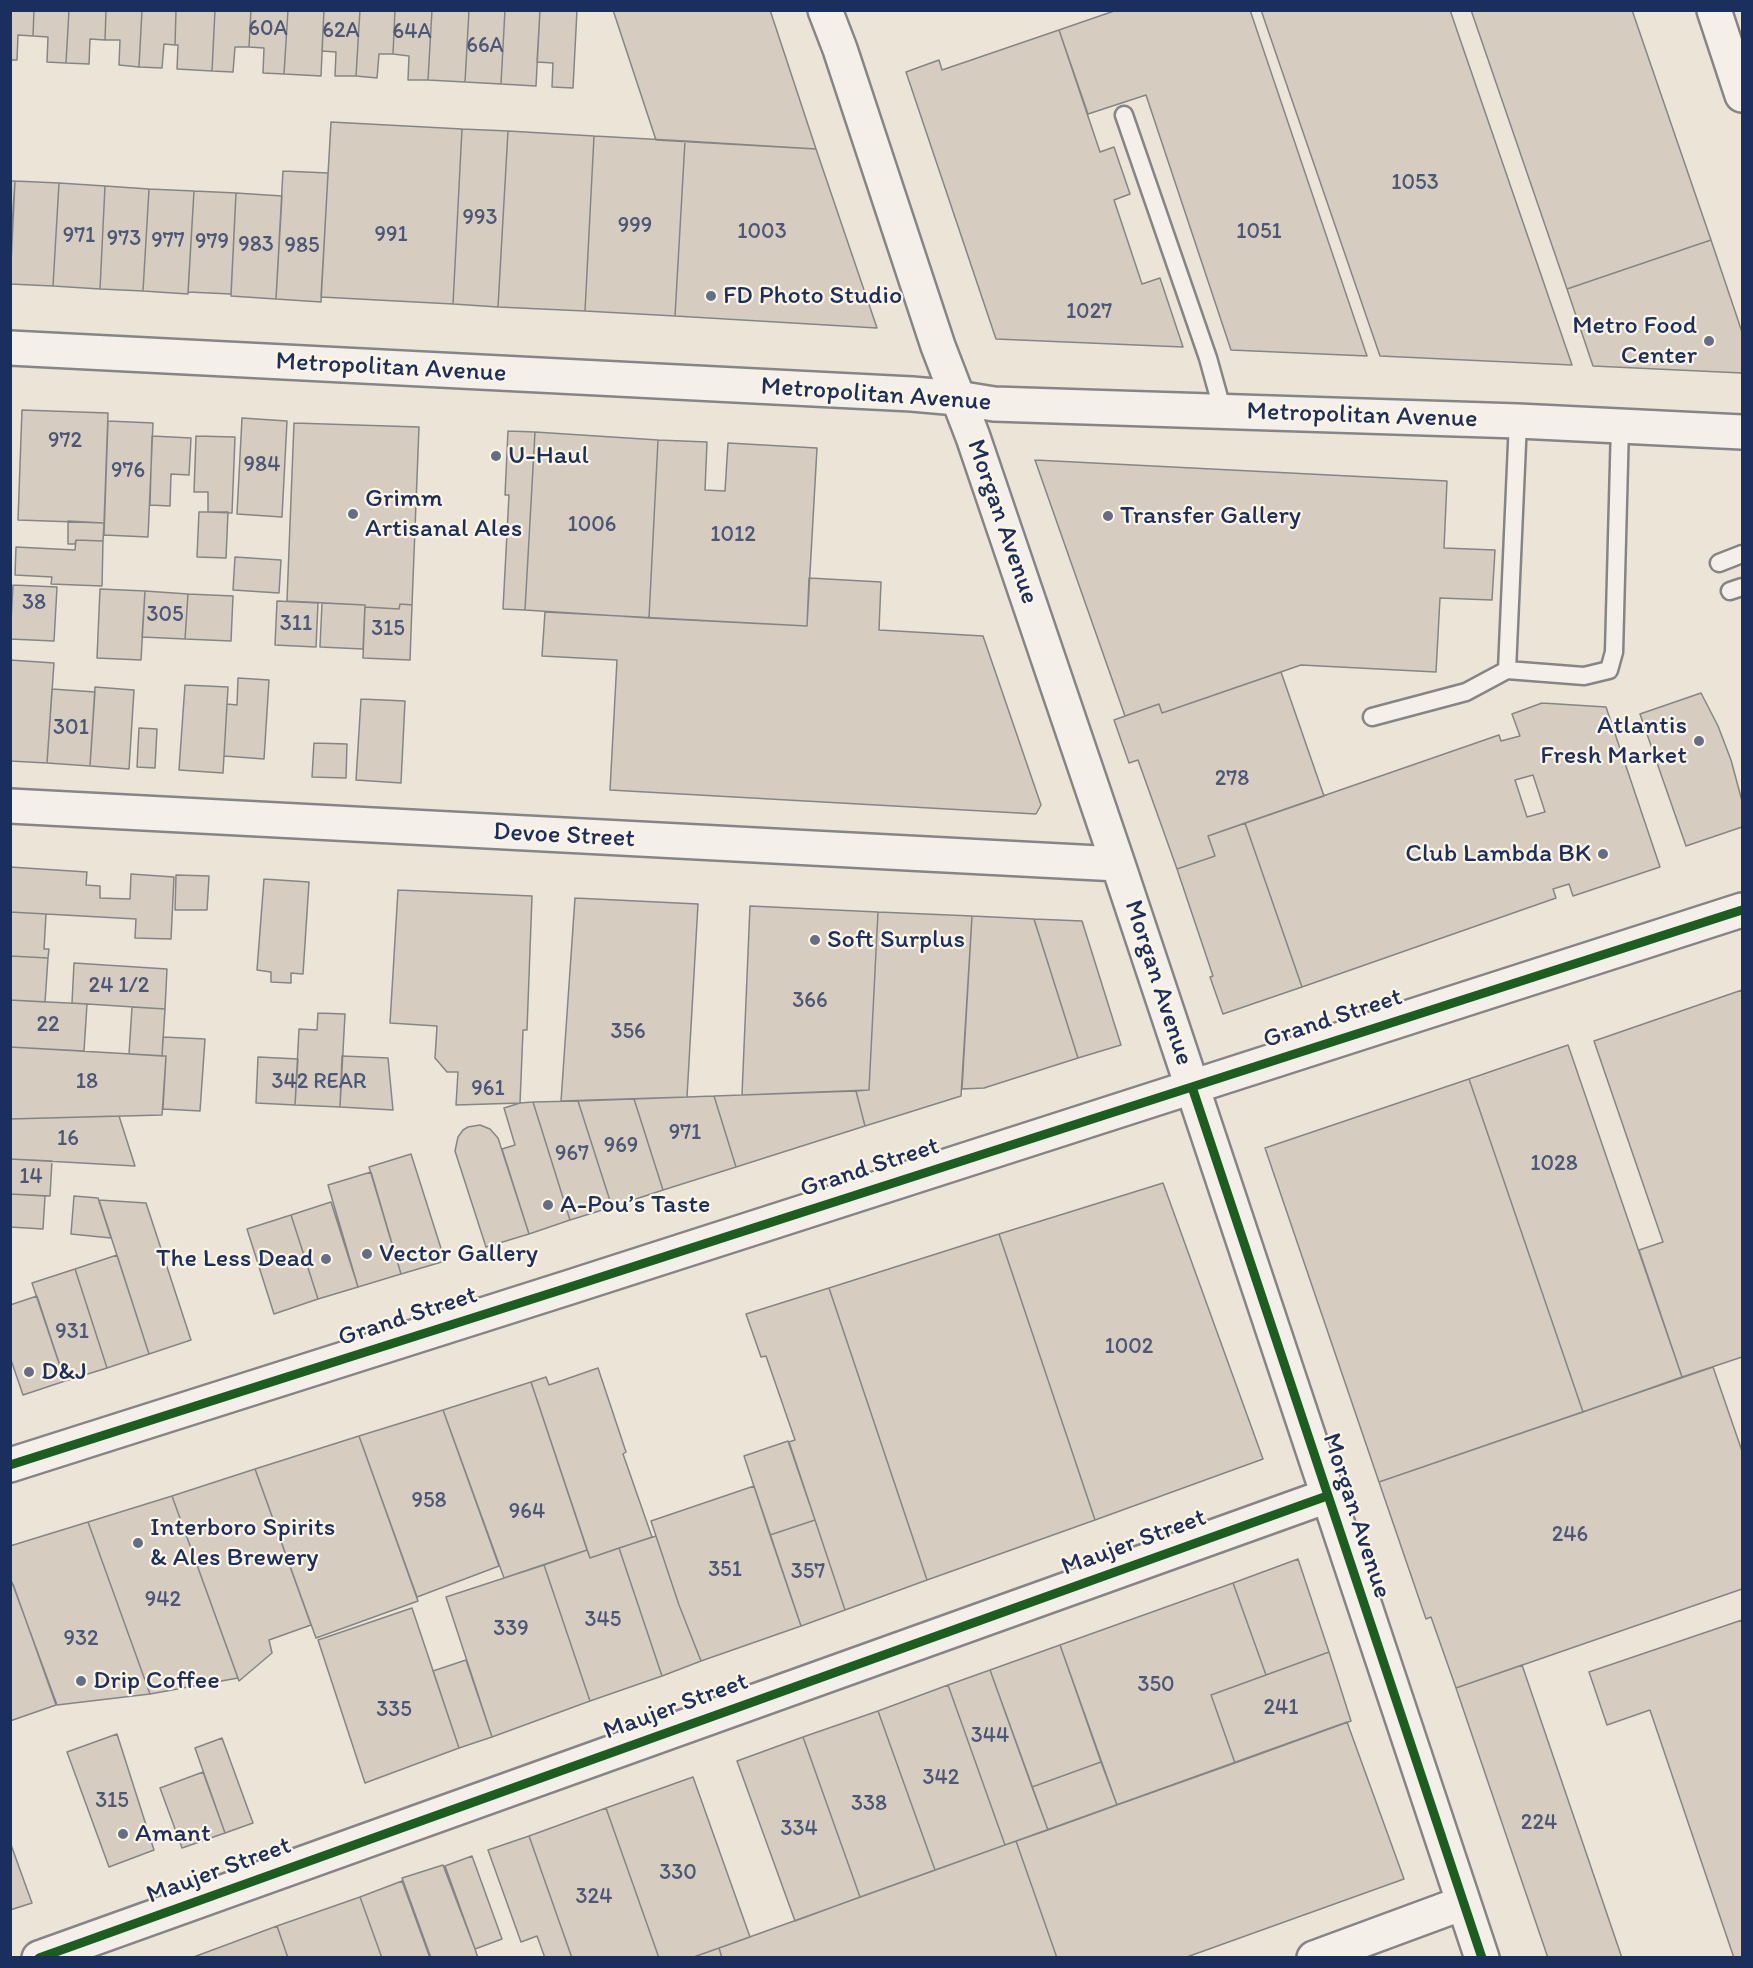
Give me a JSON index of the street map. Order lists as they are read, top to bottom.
{
  "streets": {
    "street": [
      "Metropolitan Avenue",
      "Morgan Avenue",
      "Devoe Street",
      "Grand Street",
      "Maujer Street"
    ]
  },
  "crossings": [
    ["Metropolitan Avenue", "Morgan Avenue"],
    ["Morgan Avenue", "Devoe Street"],
    ["Morgan Avenue", "Grand Street"],
    ["Morgan Avenue", "Maujer Street"]
  ],
  "places": [
    "FD Photo Studio",
    "Metro Food Center",
    "U-Haul",
    "Grimm Artisanal Ales",
    "Transfer Gallery",
    "Atlantis Fresh Market",
    "Club Lambda BK",
    "Soft Surplus",
    "A-Pou’s Taste",
    "Vector Gallery",
    "The Less Dead",
    "D&J",
    "Interboro Spirits & Ales Brewery",
    "Drip Coffee",
    "Amant"
  ],
  "house_numbers": [
    "60A",
    "62A",
    "64A",
    "66A",
    "1053",
    "993",
    "999",
    "1003",
    "1051",
    "991",
    "971",
    "973",
    "977",
    "979",
    "983",
    "985",
    "1027",
    "972",
    "984",
    "976",
    "1006",
    "1012",
    "38",
    "305",
    "311",
    "315",
    "301",
    "278",
    "24 1/2",
    "366",
    "22",
    "356",
    "18",
    "342 REAR",
    "961",
    "971",
    "16",
    "969",
    "967",
    "1028",
    "14",
    "931",
    "1002",
    "958",
    "964",
    "246",
    "351",
    "357",
    "942",
    "345",
    "339",
    "932",
    "350",
    "241",
    "335",
    "344",
    "342",
    "315",
    "338",
    "224",
    "334",
    "330",
    "324"
  ]
}
